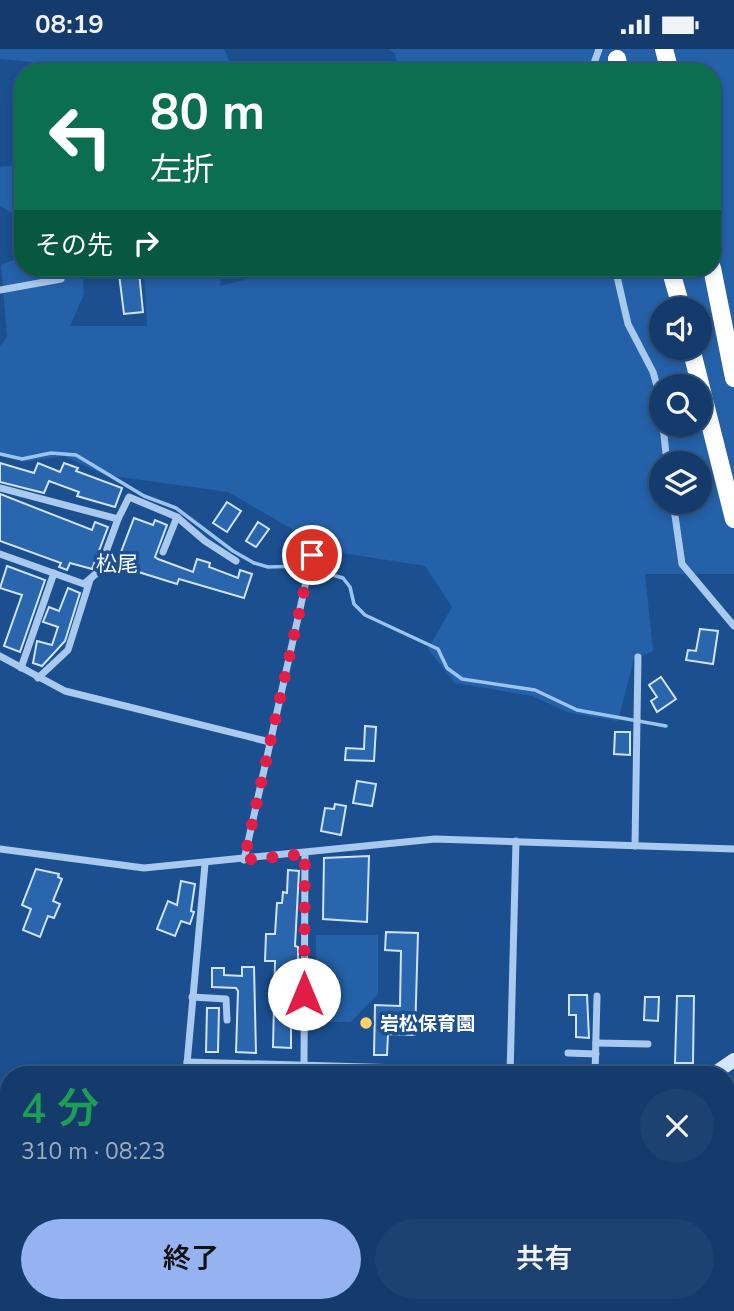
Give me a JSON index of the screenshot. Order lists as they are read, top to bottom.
{
  "districts": ["松尾"],
  "places": ["岩松保育園"],
  "page": {
    "status": "08:19",
    "turn": ["80 m", "左折"],
    "then": "その先",
    "heading": ["4 分", "310 m · 08:23"],
    "buttons": ["終了", "共有"]
  }
}
